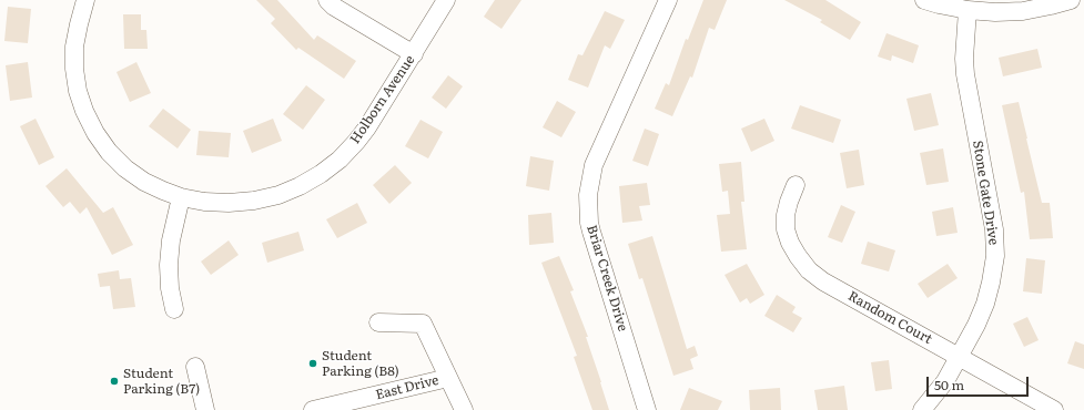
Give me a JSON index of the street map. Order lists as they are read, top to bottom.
{
  "streets": {
    "street": [
      "Holborn Avenue",
      "Stone Gate Drive",
      "Briar Creek Drive",
      "Random Court",
      "East Drive"
    ]
  },
  "crossings": [
    ["Stone Gate Drive", "Random Court"]
  ],
  "places": ["Student Parking (B8)", "Student Parking (B7)"],
  "scale_bar": "50 m"
}
